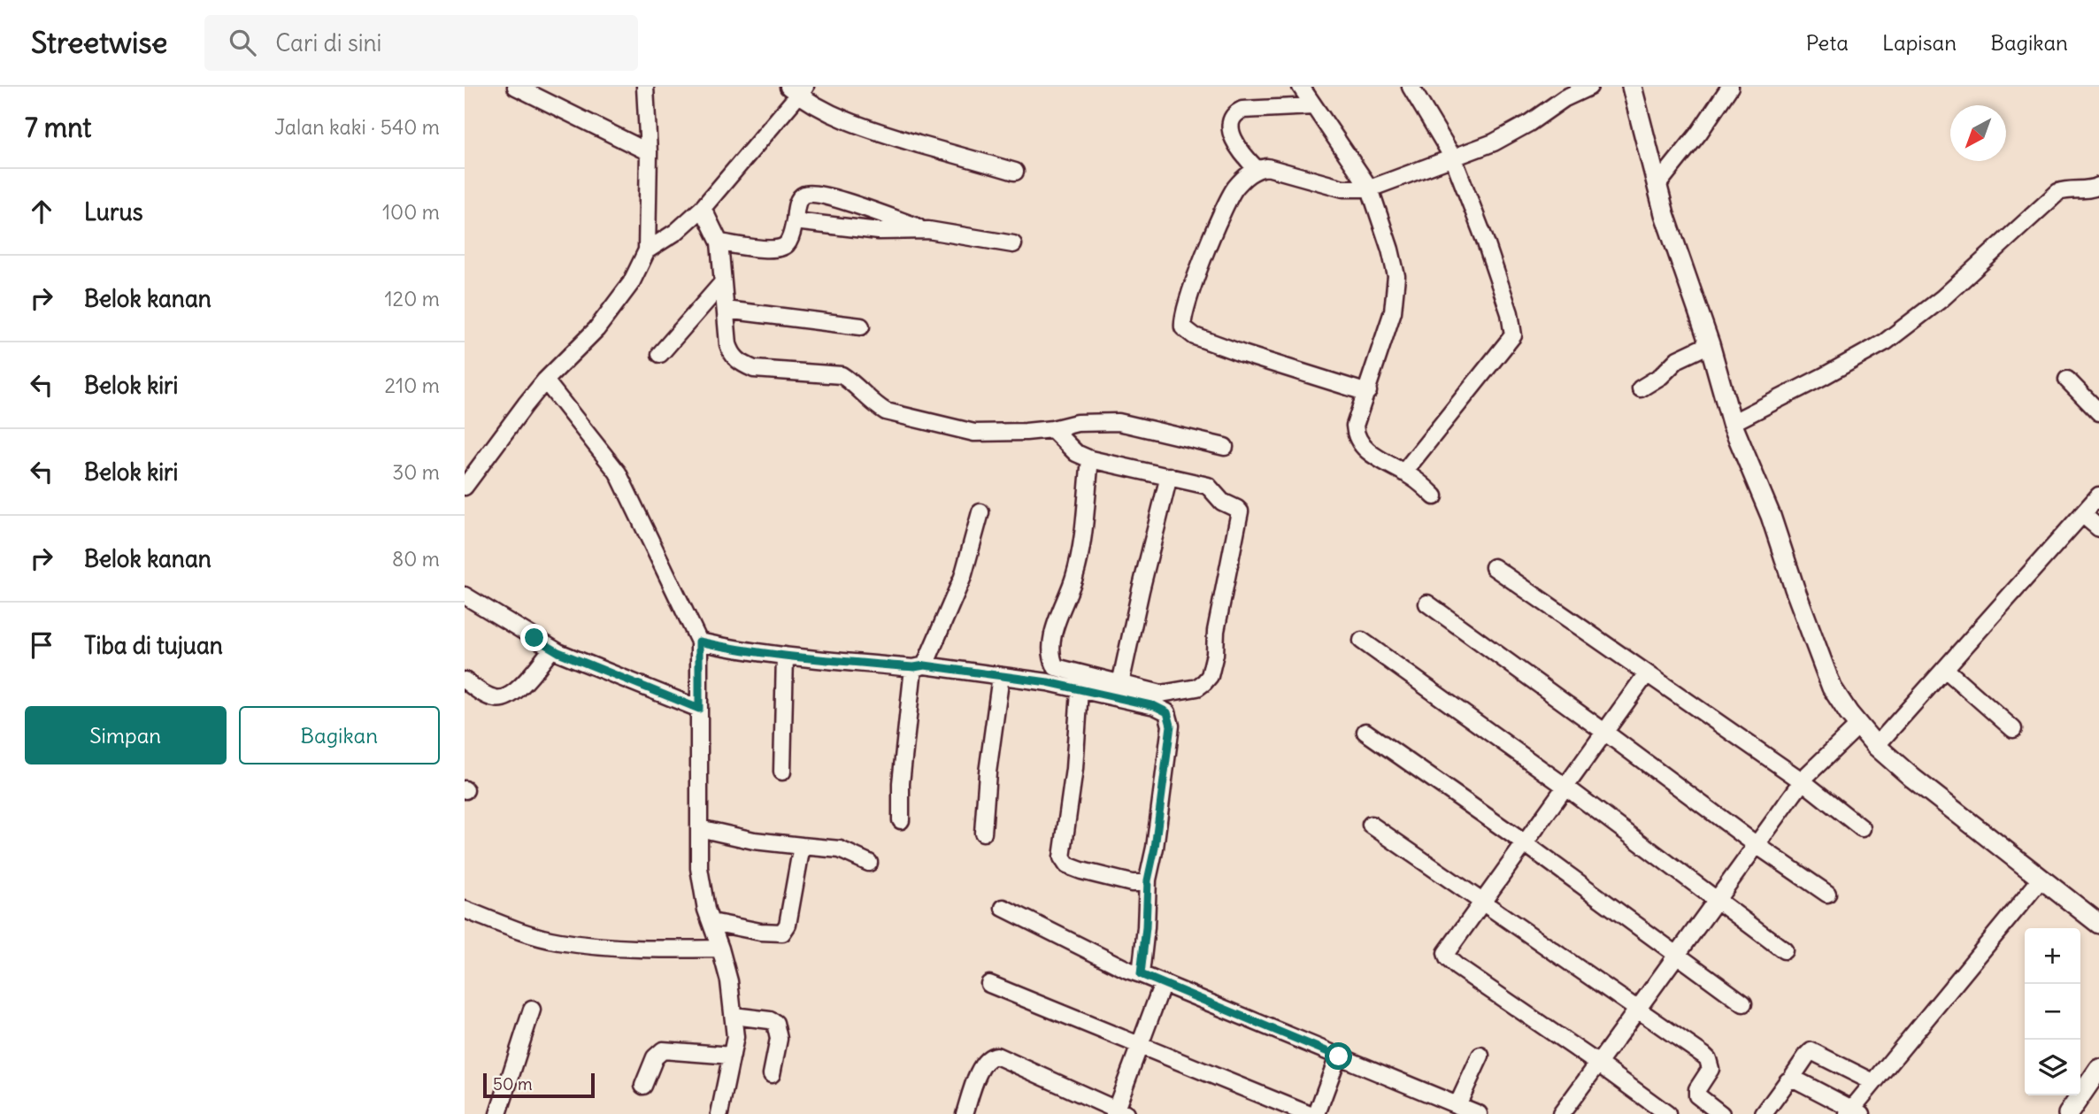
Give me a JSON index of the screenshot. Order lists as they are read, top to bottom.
{
  "scale_bar": "50 m",
  "north": "bottom left",
  "page": {
    "header": "Streetwise",
    "search": "Cari di sini",
    "nav": ["Peta", "Lapisan", "Bagikan"],
    "heading": ["7 mnt", "Jalan kaki · 540 m"],
    "list": [
      ["Lurus", "100 m"],
      ["Belok kanan", "120 m"],
      ["Belok kiri", "210 m"],
      ["Belok kiri", "30 m"],
      ["Belok kanan", "80 m"],
      "Tiba di tujuan"
    ],
    "buttons": ["Simpan", "Bagikan"],
    "map_buttons": ["+", "−"],
    "scale": "50 m"
  }
}
